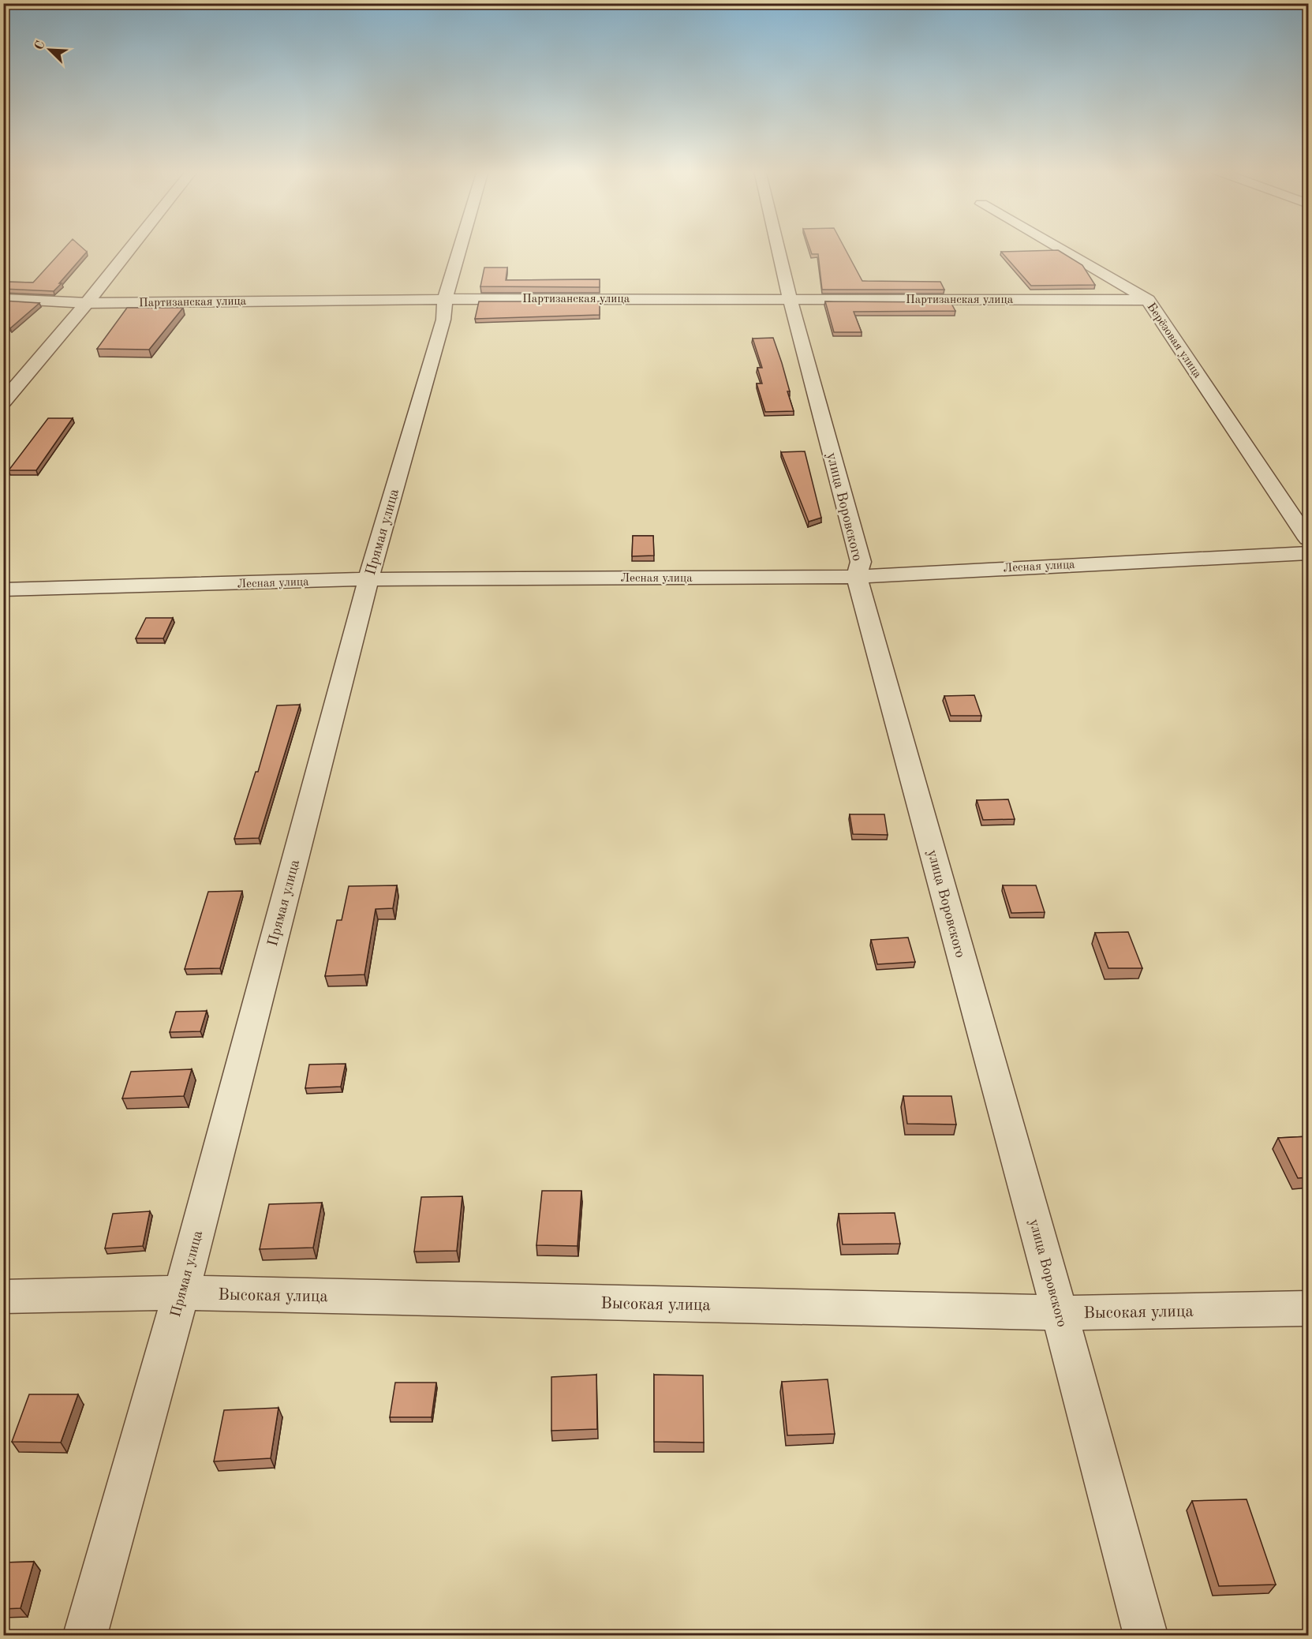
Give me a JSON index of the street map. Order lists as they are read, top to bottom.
{
  "streets": {
    "street": [
      "Партизанская улица",
      "Берёзовая улица",
      "улица Воровского",
      "Прямая улица",
      "Лесная улица",
      "Высокая улица"
    ]
  },
  "crossings": [
    ["Партизанская улица", "Берёзовая улица"],
    ["Партизанская улица", "улица Воровского"],
    ["Партизанская улица", "Прямая улица"],
    ["улица Воровского", "Лесная улица"],
    ["улица Воровского", "Высокая улица"],
    ["Прямая улица", "Лесная улица"],
    ["Прямая улица", "Высокая улица"]
  ],
  "north": "top left"
}
